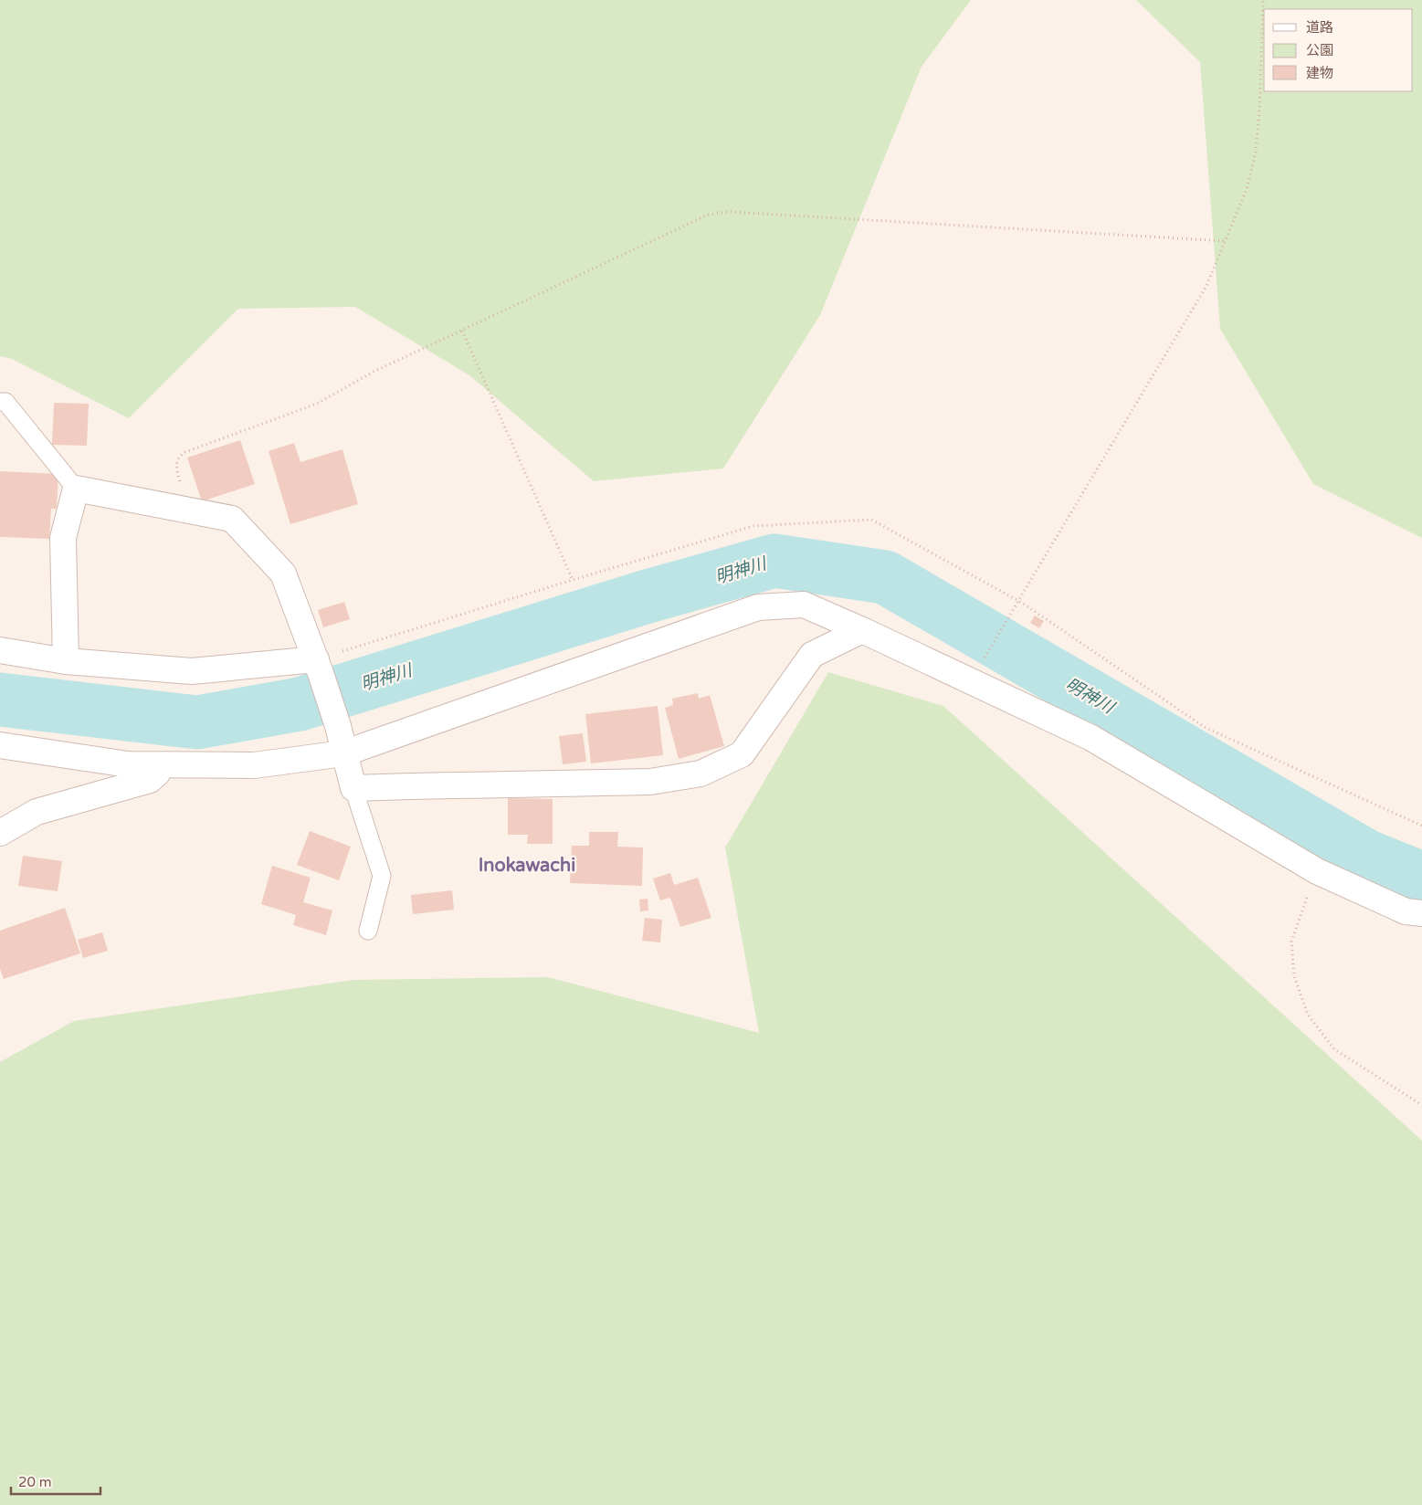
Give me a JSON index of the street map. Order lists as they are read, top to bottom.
{
  "districts": ["Inokawachi"],
  "water": ["明神川"],
  "legend": ["道路", "公園", "建物"],
  "scale_bar": "20 m"
}
